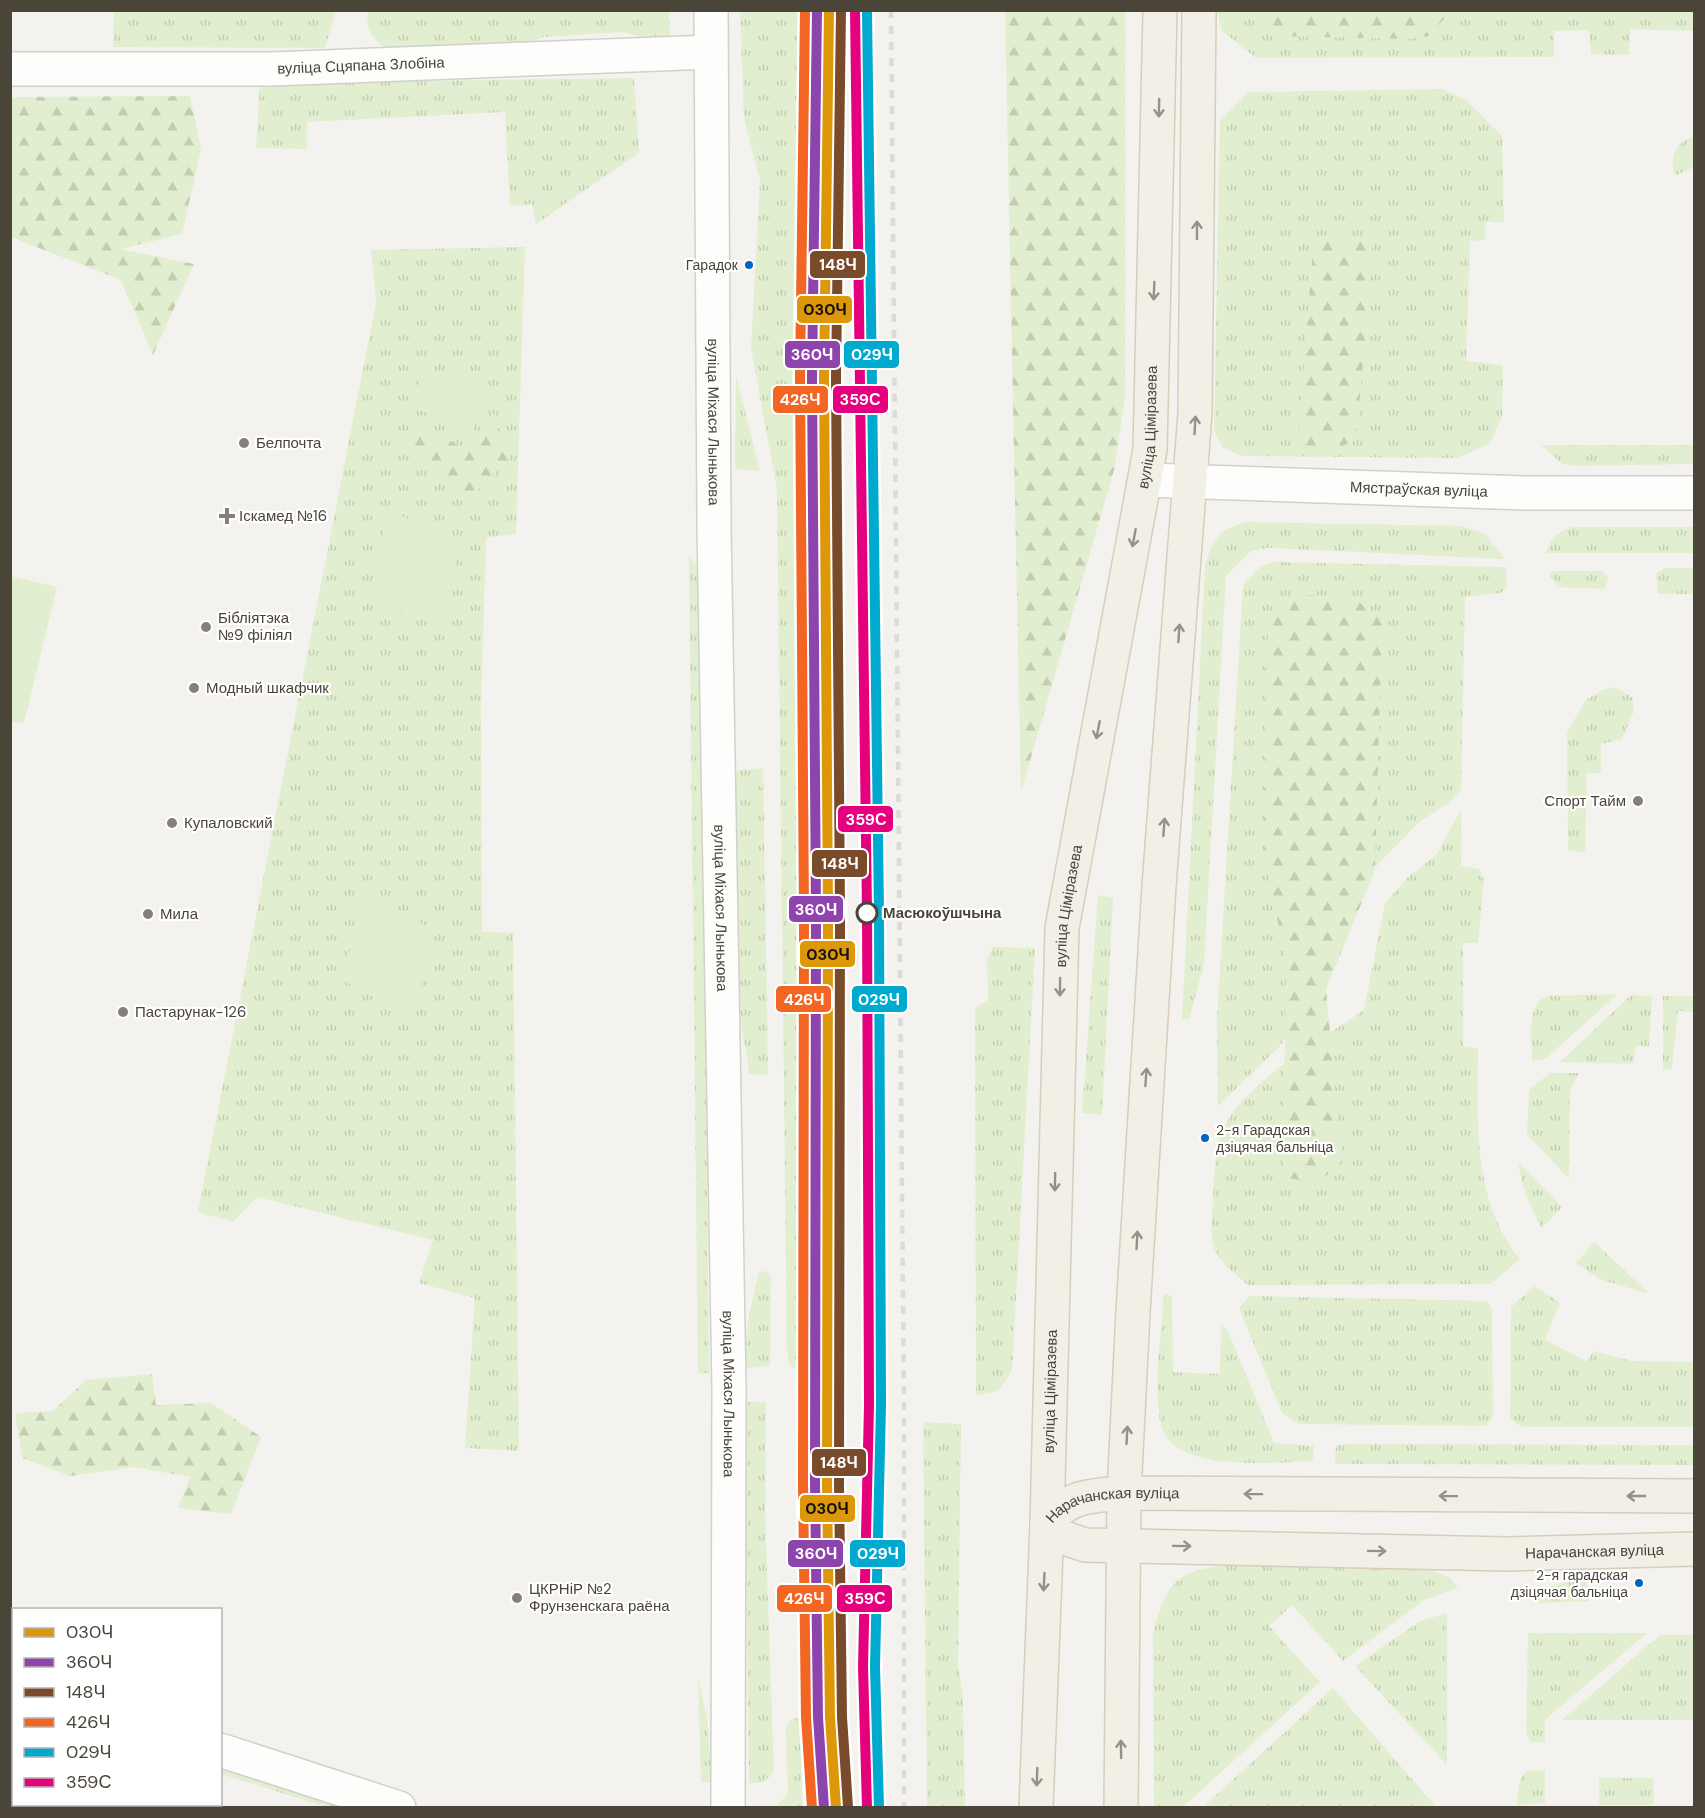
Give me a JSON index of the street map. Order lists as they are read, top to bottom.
{
  "streets": {
    "main road": ["вуліца Ціміразева", "Нарачанская вуліца"],
    "street": ["вуліца Сцяпана Злобіна", "вуліца Міхася Лынькова", "Мястраўская вуліца"]
  },
  "crossings": [
    ["вуліца Сцяпана Злобіна", "вуліца Міхася Лынькова"],
    ["вуліца Ціміразева", "Мястраўская вуліца"],
    ["вуліца Ціміразева", "Нарачанская вуліца"]
  ],
  "places": {
    "other": [
      "Гарадок",
      "Белпочта",
      "Бібліятэка №9 філіял",
      "Модный шкафчик",
      "Спорт Тайм",
      "Купаловский",
      "Масюкоўшчына",
      "Мила",
      "Пастарунак-126",
      "2-я Гарадская дзіцячая бальніца",
      "2-я гарадская дзіцячая бальніца",
      "ЦКРНіР №2 Фрунзенскага раёна"
    ],
    "health": ["Іскамед №16"]
  },
  "lines": [
    "transit line 030Ч",
    "transit line 360Ч",
    "transit line 148Ч",
    "transit line 426Ч",
    "transit line 029Ч",
    "transit line 359С"
  ],
  "legend": [
    "030Ч",
    "360Ч",
    "148Ч",
    "426Ч",
    "029Ч",
    "359С"
  ]
}
